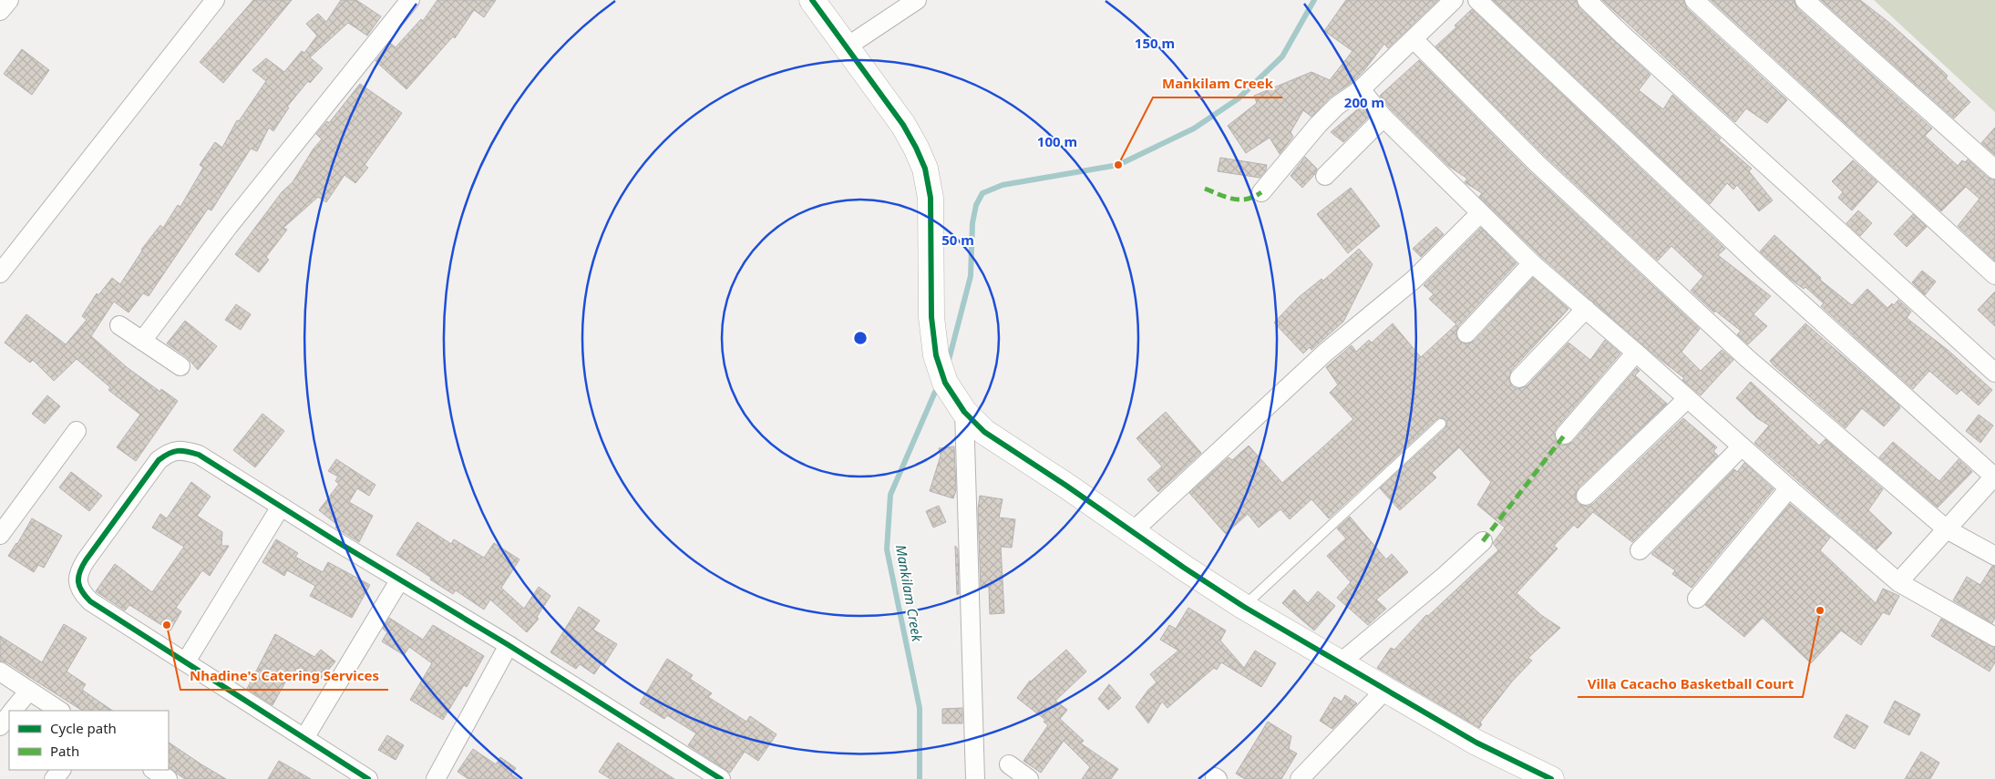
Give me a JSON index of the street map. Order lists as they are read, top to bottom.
{
  "water": ["Mankilam Creek"],
  "places": ["Mankilam Creek", "Villa Cacacho Basketball Court", "Nhadine's Catering Services"],
  "legend": ["Cycle path", "Path"],
  "rings": [
    "150 m",
    "200 m",
    "100 m",
    "50 m"
  ]
}
